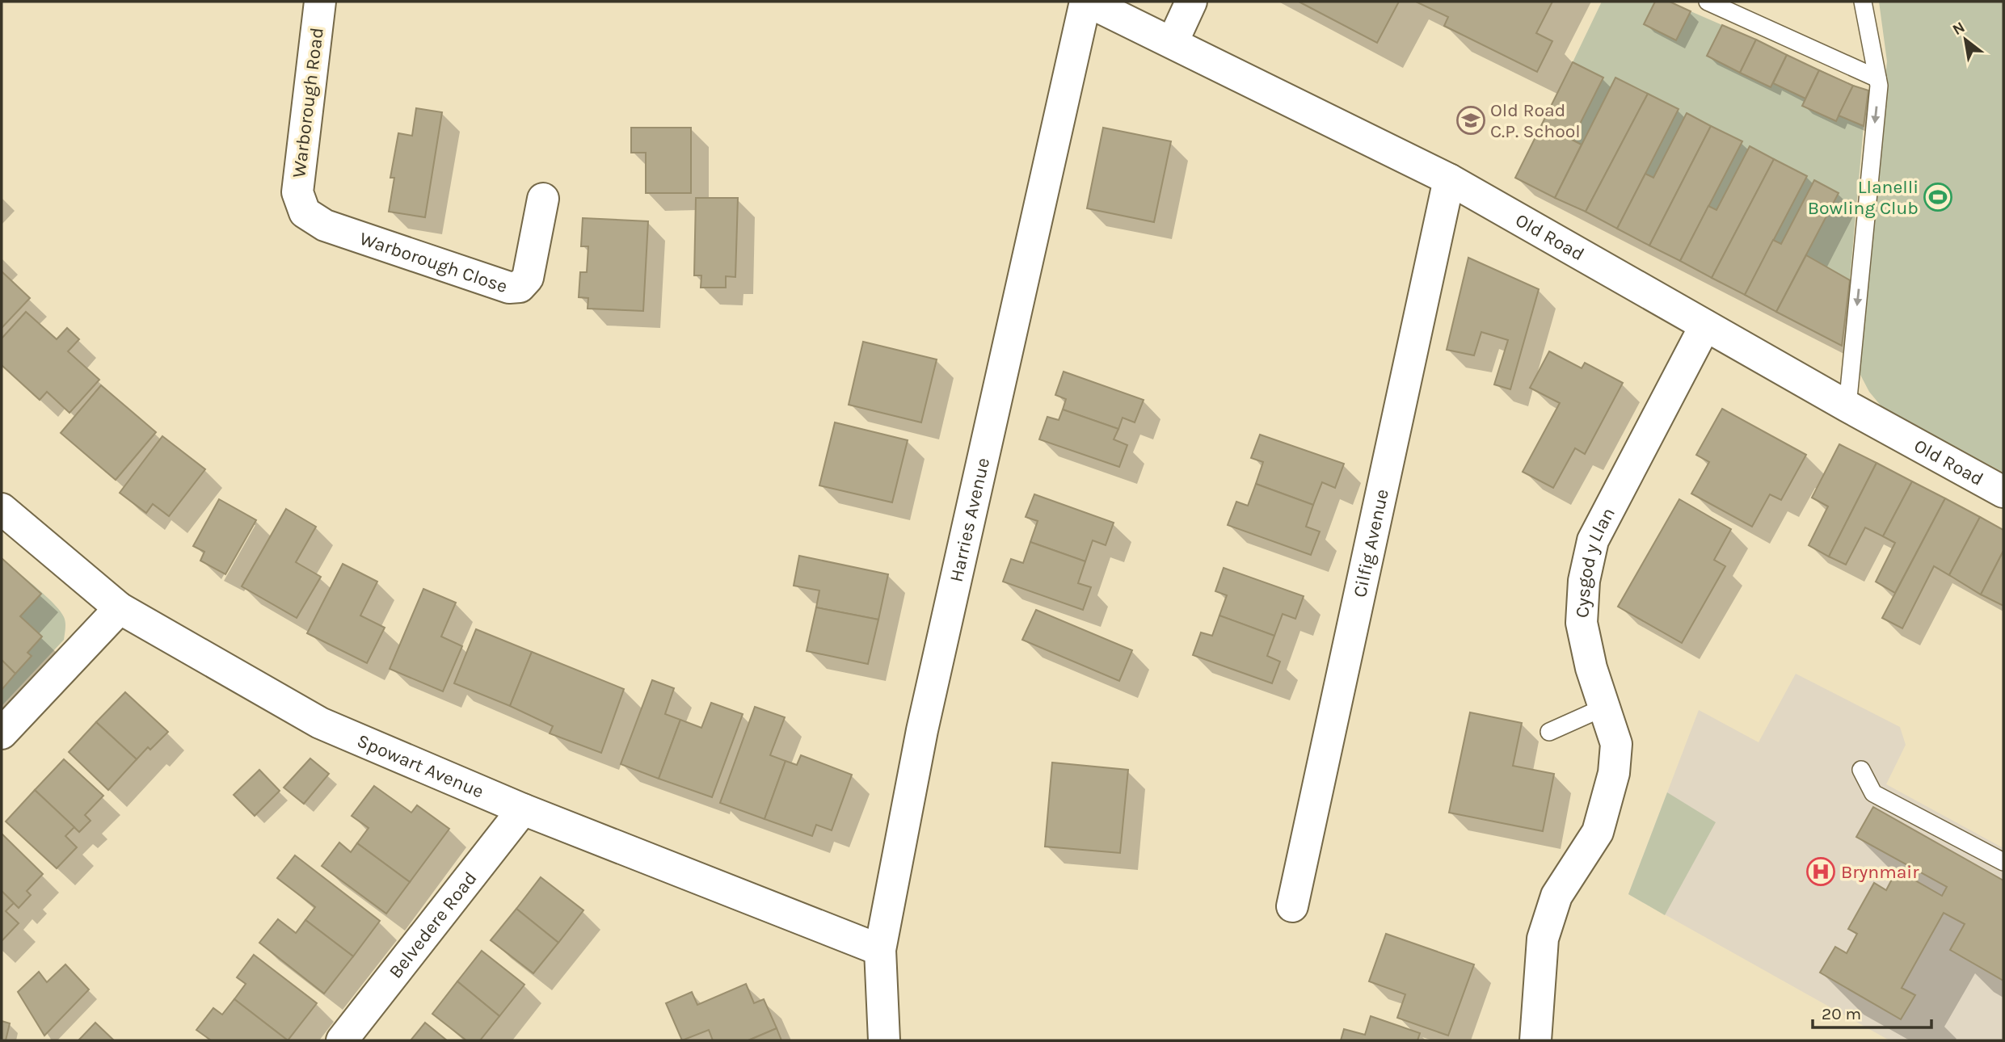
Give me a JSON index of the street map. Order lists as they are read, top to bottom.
{
  "streets": {
    "street": [
      "Warborough Road",
      "Old Road",
      "Warborough Close",
      "Harries Avenue",
      "Cilfig Avenue",
      "Cysgod y Llan",
      "Spowart Avenue",
      "Belvedere Road"
    ]
  },
  "crossings": [
    ["Warborough Road", "Warborough Close"],
    ["Old Road", "Harries Avenue"],
    ["Old Road", "Cilfig Avenue"],
    ["Old Road", "Cysgod y Llan"],
    ["Harries Avenue", "Spowart Avenue"],
    ["Spowart Avenue", "Belvedere Road"]
  ],
  "places": {
    "school or university": ["Old Road C.P. School"],
    "sports": ["Llanelli Bowling Club"],
    "hospital": ["Brynmair"]
  },
  "scale_bar": "20 m",
  "north": "top left"
}
